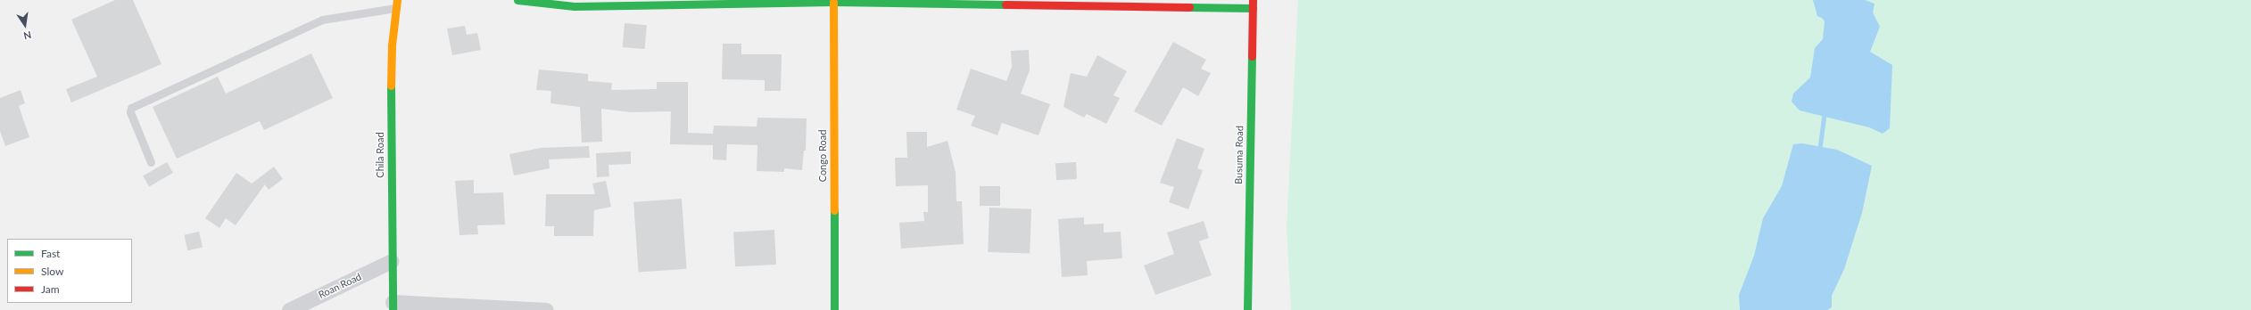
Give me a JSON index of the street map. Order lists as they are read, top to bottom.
{
  "streets": {
    "street": [
      "Chila Road",
      "Busuma Road",
      "Congo Road",
      "Roan Road"
    ]
  },
  "crossings": [
    ["Chila Road", "Roan Road"]
  ],
  "legend": ["Fast", "Slow", "Jam"],
  "north": "bottom"
}
